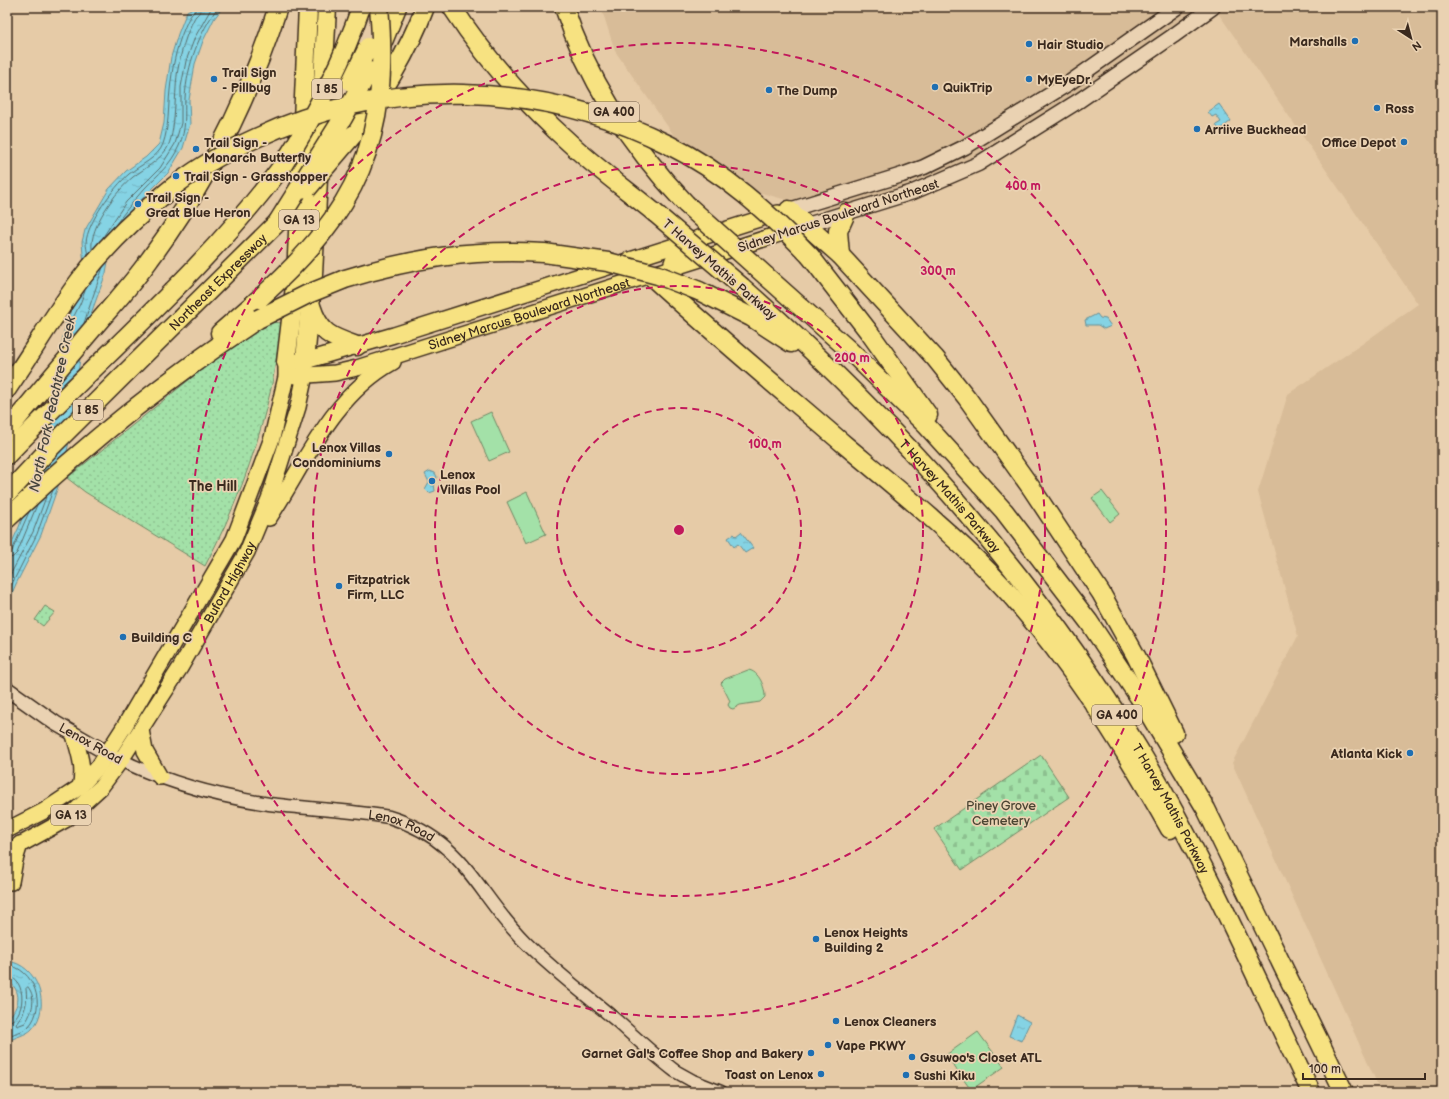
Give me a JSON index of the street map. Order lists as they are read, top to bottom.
{
  "streets": {
    "highway": [
      "I 85",
      "GA 400",
      "GA 13",
      "T Harvey Mathis Parkway",
      "Northeast Expressway"
    ],
    "main road": ["Sidney Marcus Boulevard Northeast", "Buford Highway", "Lenox Road"]
  },
  "crossings": [
    ["Sidney Marcus Boulevard Northeast", "GA 13"],
    ["Sidney Marcus Boulevard Northeast", "Buford Highway"],
    ["GA 13", "Buford Highway"],
    ["Buford Highway", "Lenox Road"]
  ],
  "districts": ["The Hill"],
  "water": ["North Fork Peachtree Creek"],
  "parks": ["Piney Grove Cemetery"],
  "places": [
    "Marshalls",
    "Hair Studio",
    "Trail Sign - Pillbug",
    "MyEyeDr.",
    "QuikTrip",
    "The Dump",
    "Ross",
    "Arriive Buckhead",
    "Office Depot",
    "Trail Sign - Monarch Butterfly",
    "Trail Sign - Grasshopper",
    "Trail Sign - Great Blue Heron",
    "Lenox Villas Condominiums",
    "Lenox Villas Pool",
    "Fitzpatrick Firm, LLC",
    "Building C",
    "Atlanta Kick",
    "Lenox Heights Building 2",
    "Lenox Cleaners",
    "Vape PKWY",
    "Garnet Gal's Coffee Shop and Bakery",
    "Gsuwoo's Closet ATL",
    "Toast on Lenox",
    "Sushi Kiku"
  ],
  "scale_bar": "100 m",
  "north": "bottom right",
  "rings": [
    "400 m",
    "300 m",
    "200 m",
    "100 m"
  ]
}
